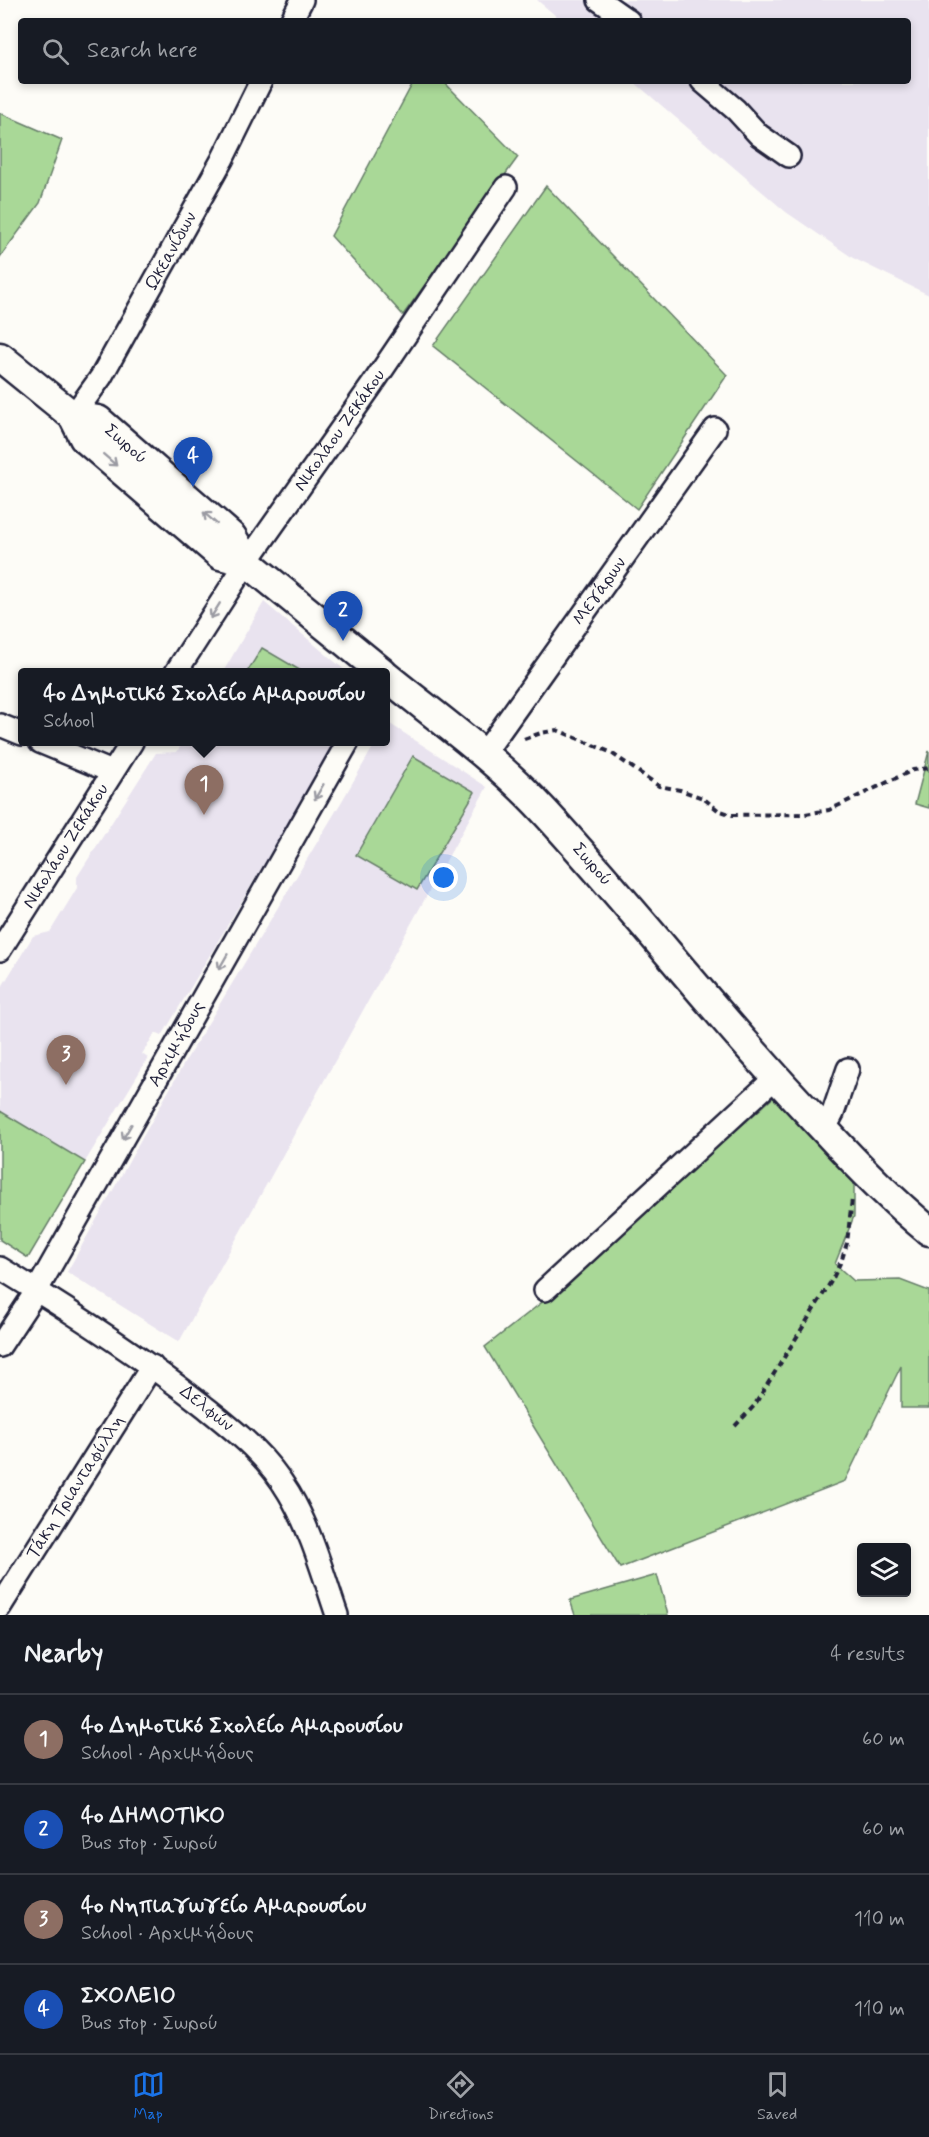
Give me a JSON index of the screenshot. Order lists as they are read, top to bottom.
{
  "streets": {
    "street": [
      "Ωκεανίδων",
      "Νικολάου Ζεκάκου",
      "Σωρού",
      "Μεγάρων",
      "Αρχιμήδους",
      "Δελφών",
      "Τάκη Τριανταφύλλη"
    ]
  },
  "crossings": [
    ["Ωκεανίδων", "Σωρού"],
    ["Νικολάου Ζεκάκου", "Σωρού"],
    ["Σωρού", "Μεγάρων"],
    ["Αρχιμήδους", "Δελφών"],
    ["Δελφών", "Τάκη Τριανταφύλλη"]
  ],
  "one_way": ["Αρχιμήδους"],
  "page": {
    "search": "Search here",
    "pins": [
      "4",
      "2",
      "1",
      "3"
    ],
    "popup": ["4ο Δημοτικό Σχολείο Αμαρουσίου", "School"],
    "heading": ["Nearby", "4 results"],
    "list": [
      {
        "mark": "1",
        "name": "4ο Δημοτικό Σχολείο Αμαρουσίου",
        "note": "School · Αρχιμήδους",
        "value": "60 m"
      },
      {
        "mark": "2",
        "name": "4ο ΔΗΜΟΤΙΚΟ",
        "note": "Bus stop · Σωρού",
        "value": "60 m"
      },
      {
        "mark": "3",
        "name": "4ο Νηπιαγωγείο Αμαρουσίου",
        "note": "School · Αρχιμήδους",
        "value": "110 m"
      },
      {
        "mark": "4",
        "name": "ΣΧΟΛΕΙΟ",
        "note": "Bus stop · Σωρού",
        "value": "110 m"
      }
    ],
    "nav": ["Map", "Directions", "Saved"]
  }
}
